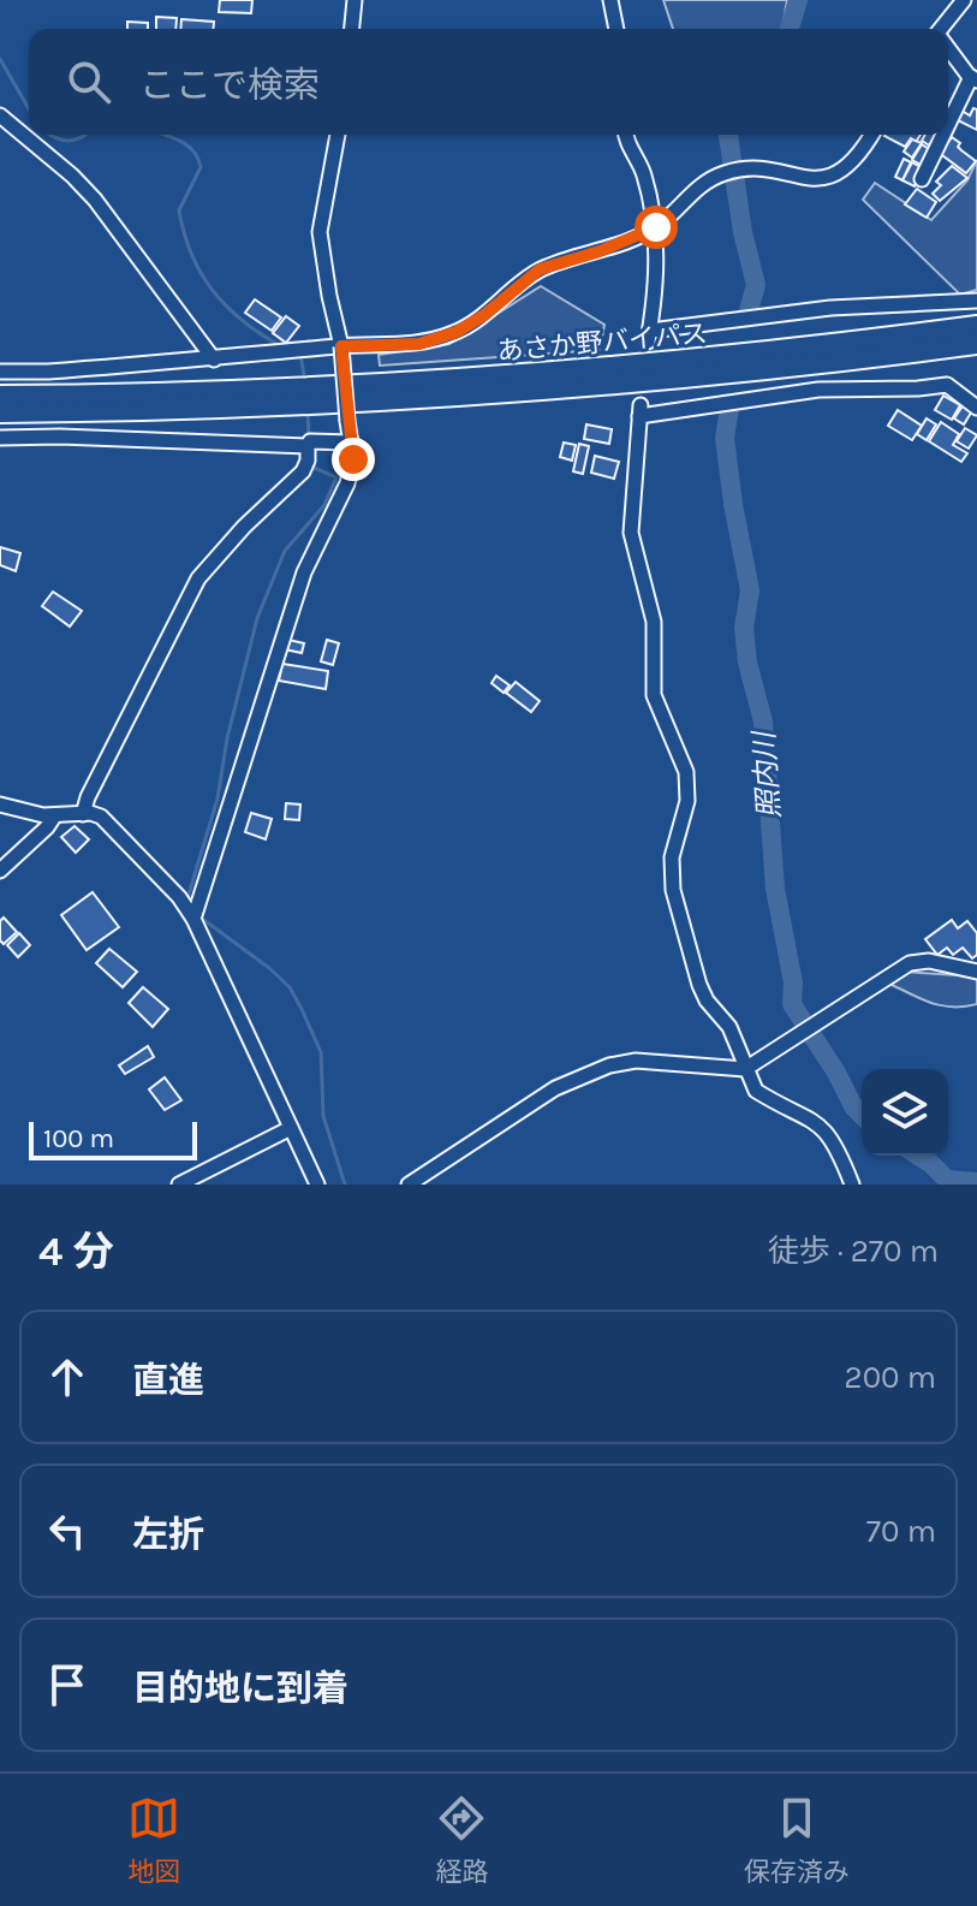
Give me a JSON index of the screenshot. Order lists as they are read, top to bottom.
{
  "streets": {
    "highway": ["あさか野バイパス"]
  },
  "water": ["照内川"],
  "scale_bar": "100 m",
  "page": {
    "search": "ここで検索",
    "scale": "100 m",
    "heading": ["4 分", "徒歩 · 270 m"],
    "list": [
      ["直進", "200 m"],
      ["左折", "70 m"],
      "目的地に到着"
    ],
    "nav": ["地図", "経路", "保存済み"]
  }
}
